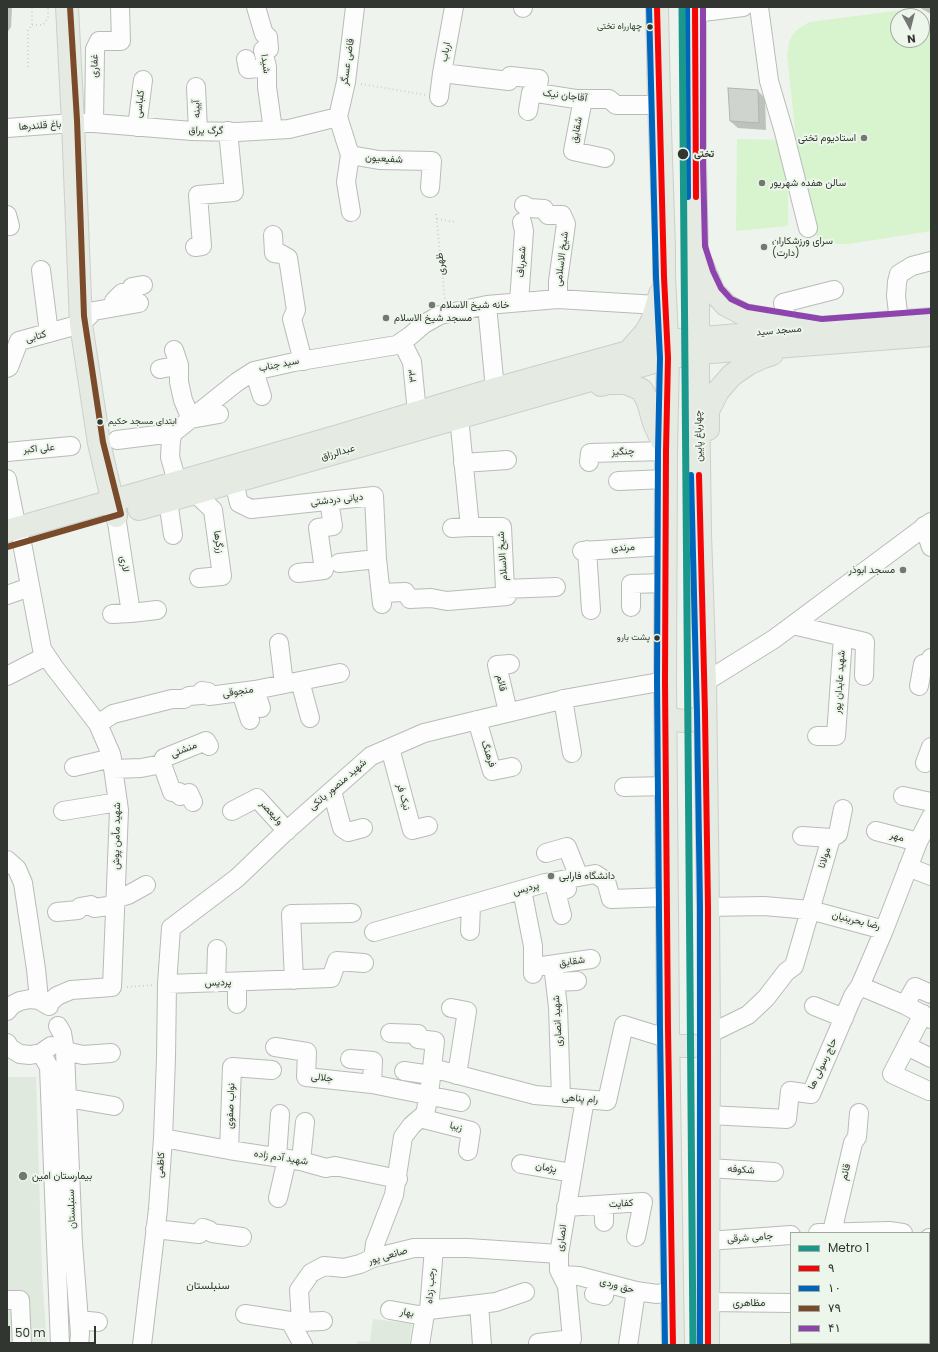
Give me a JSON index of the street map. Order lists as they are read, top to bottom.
{
  "streets": {
    "main road": ["مسجد سید", "چهارباغ پایین", "عبدالرزاق"],
    "street": [
      "ارباب",
      "قاضی عسگر",
      "شیدا",
      "غفاری",
      "آقاجان نیک",
      "کلباسی",
      "آیینه",
      "باغ قلندرها",
      "شقایق",
      "گرگ یراق",
      "شفیعیون",
      "شیخ الاسلامی",
      "شعرباف",
      "کتابی",
      "سید جناب",
      "۳۳",
      "علی اکبر",
      "چنگیز",
      "دیانی دردشتی",
      "زرگرها",
      "مرندی",
      "شیخ الاسلام",
      "لاری",
      "شهید عابدان پور",
      "قائم",
      "منجوقی",
      "منشئی",
      "فرهنگ",
      "شهید منصور بانکی",
      "نیک فر",
      "ولیعصر",
      "شهید مأمن پوش",
      "مهر",
      "مولانا",
      "پردیس",
      "رضا بحرینیان",
      "شهید انصاری",
      "حاج رسولی ها",
      "جلالی",
      "رام پناهی",
      "نواب صفوی",
      "زیبا",
      "شهید آدم زاده",
      "کاظمی",
      "پژمان",
      "شکوفه",
      "کفایت",
      "سنبلستان",
      "انصاری",
      "جامی شرقی",
      "صانعی پور",
      "رجب زداه",
      "حق وردی",
      "مظاهری",
      "بهار"
    ],
    "path": ["ظهری"]
  },
  "crossings": [
    ["ارباب", "آقاجان نیک"],
    ["قاضی عسگر", "گرگ یراق"],
    ["شیدا", "گرگ یراق"],
    ["غفاری", "باغ قلندرها"],
    ["غفاری", "گرگ یراق"],
    ["آقاجان نیک", "شقایق"],
    ["کلباسی", "گرگ یراق"],
    ["آیینه", "گرگ یراق"],
    ["باغ قلندرها", "گرگ یراق"],
    ["شقایق", "شهید انصاری"],
    ["شیخ الاسلامی", "شعرباف"],
    ["ظهری", "سید جناب"],
    ["مسجد سید", "چهارباغ پایین"],
    ["مسجد سید", "عبدالرزاق"],
    ["سید جناب", "۳۳"],
    ["۳۳", "عبدالرزاق"],
    ["چهارباغ پایین", "رضا بحرینیان"],
    ["چهارباغ پایین", "حاج رسولی ها"],
    ["چهارباغ پایین", "شکوفه"],
    ["چهارباغ پایین", "جامی شرقی"],
    ["چهارباغ پایین", "مظاهری"],
    ["عبدالرزاق", "دیانی دردشتی"],
    ["عبدالرزاق", "زرگرها"],
    ["عبدالرزاق", "شیخ الاسلام"],
    ["عبدالرزاق", "لاری"],
    ["عبدالرزاق", "شهید مأمن پوش"],
    ["دیانی دردشتی", "شیخ الاسلام"],
    ["قائم", "شهید منصور بانکی"],
    ["منجوقی", "شهید مأمن پوش"],
    ["منشئی", "شهید مأمن پوش"],
    ["فرهنگ", "شهید منصور بانکی"],
    ["شهید منصور بانکی", "نیک فر"],
    ["شهید منصور بانکی", "ولیعصر"],
    ["شهید منصور بانکی", "پردیس"],
    ["شهید منصور بانکی", "کاظمی"],
    ["مهر", "رضا بحرینیان"],
    ["مولانا", "رضا بحرینیان"],
    ["پردیس", "کاظمی"],
    ["رضا بحرینیان", "حاج رسولی ها"],
    ["شهید انصاری", "رام پناهی"],
    ["جلالی", "زیبا"],
    ["رام پناهی", "انصاری"],
    ["نواب صفوی", "شهید آدم زاده"],
    ["شهید آدم زاده", "کاظمی"],
    ["پژمان", "انصاری"],
    ["کفایت", "انصاری"],
    ["انصاری", "صانعی پور"],
    ["انصاری", "حق وردی"],
    ["صانعی پور", "رجب زداه"],
    ["رجب زداه", "بهار"]
  ],
  "districts": ["سنبلستان"],
  "places": [
    "چهارراه تختی",
    "استادیوم تختی",
    "تختی",
    "سالن هفده شهریور",
    "سرای ورزشکاران (دارت)",
    "خانه شیخ الاسلام",
    "مسجد شیخ الاسلام",
    "ابتدای مسجد حکیم",
    "مسجد ابوذر",
    "پشت بارو",
    "دانشگاه فارابی",
    "بیمارستان امین"
  ],
  "lines": [
    "metro line 1",
    "transit line ۹",
    "transit line ۱۰",
    "transit line ۷۹",
    "transit line ۴۱"
  ],
  "legend": [
    "Metro 1",
    "۹",
    "۱۰",
    "۷۹",
    "۴۱"
  ],
  "scale_bar": "50 m",
  "north": "bottom"
}
